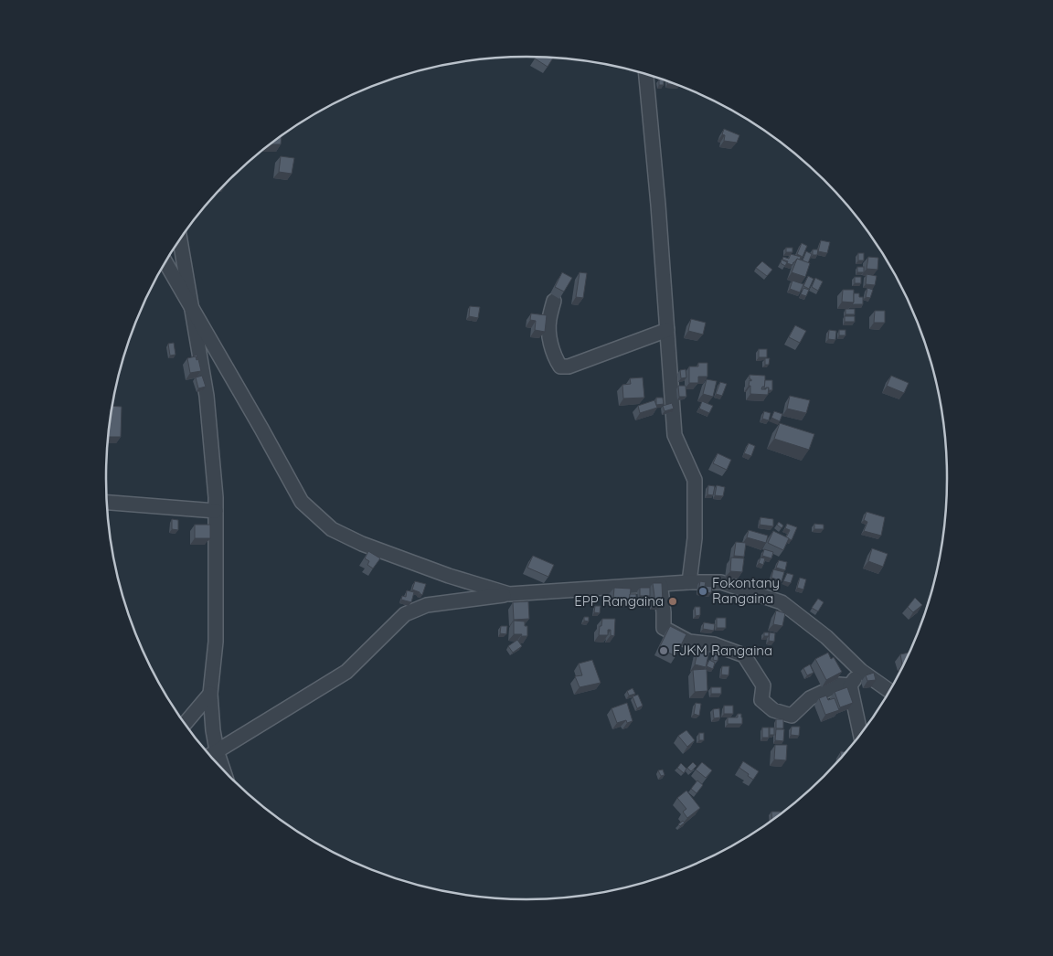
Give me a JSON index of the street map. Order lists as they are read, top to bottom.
{
  "places": ["Fokontany Rangaina", "EPP Rangaina", "FJKM Rangaina"]
}
